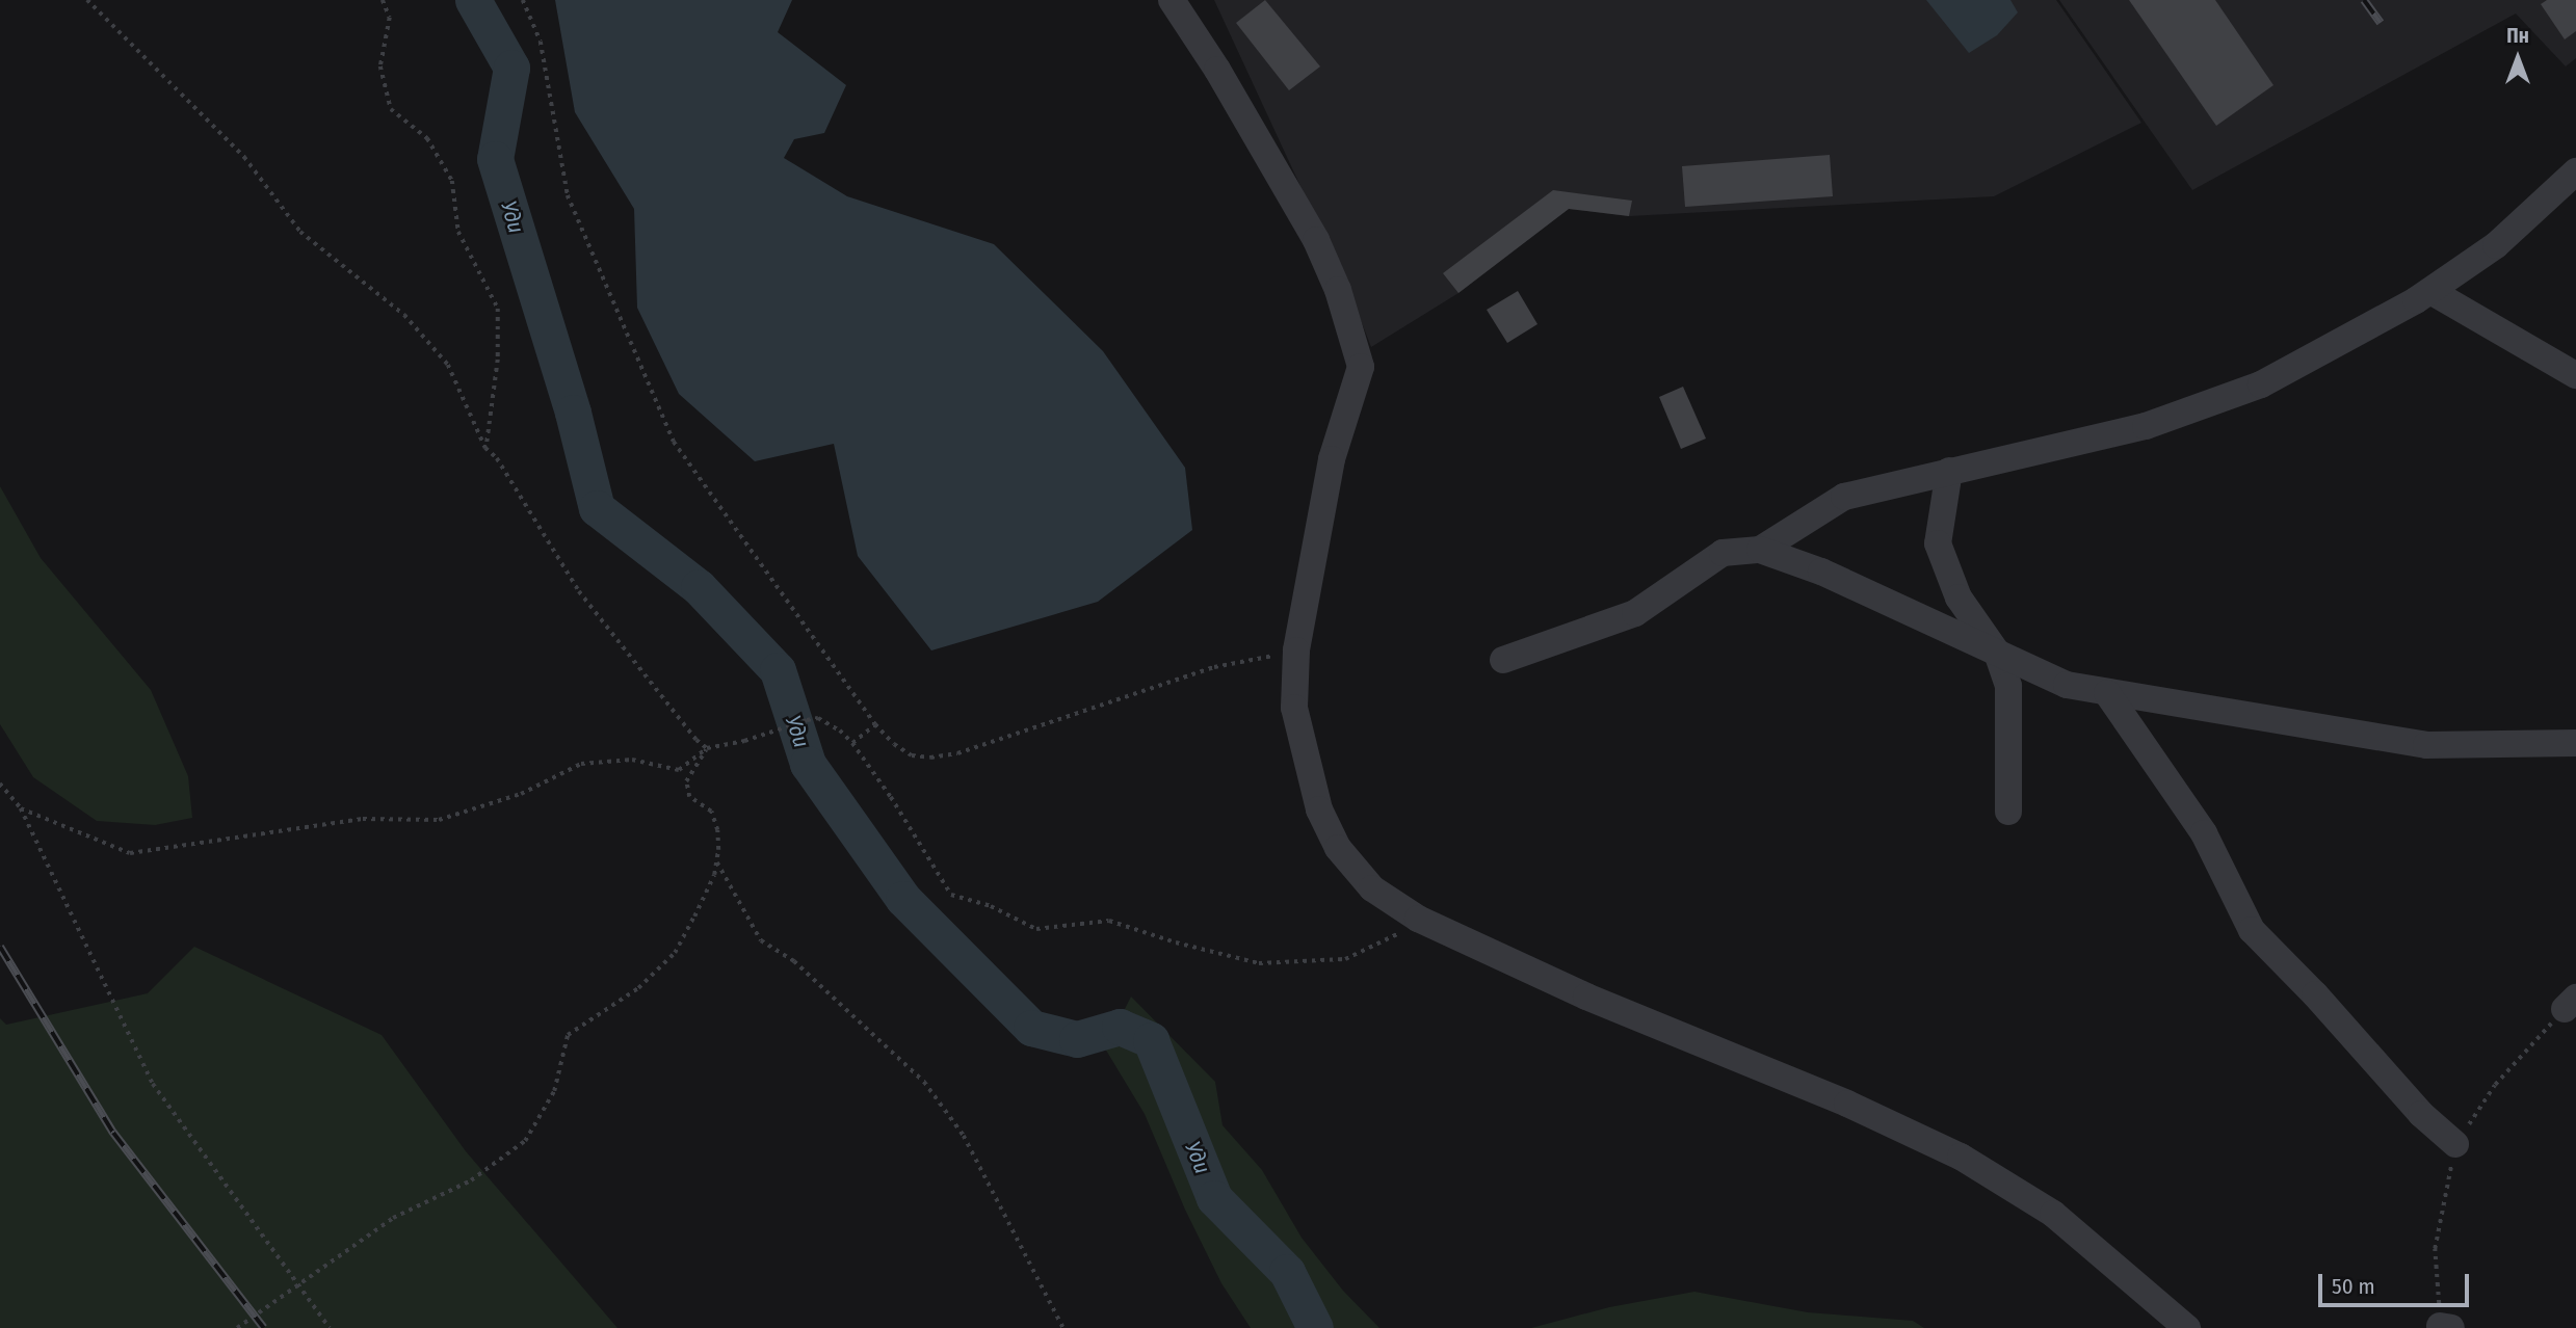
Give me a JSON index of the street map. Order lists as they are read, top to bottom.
{
  "water": ["Уди"],
  "scale_bar": "50 m",
  "north": "top"
}
